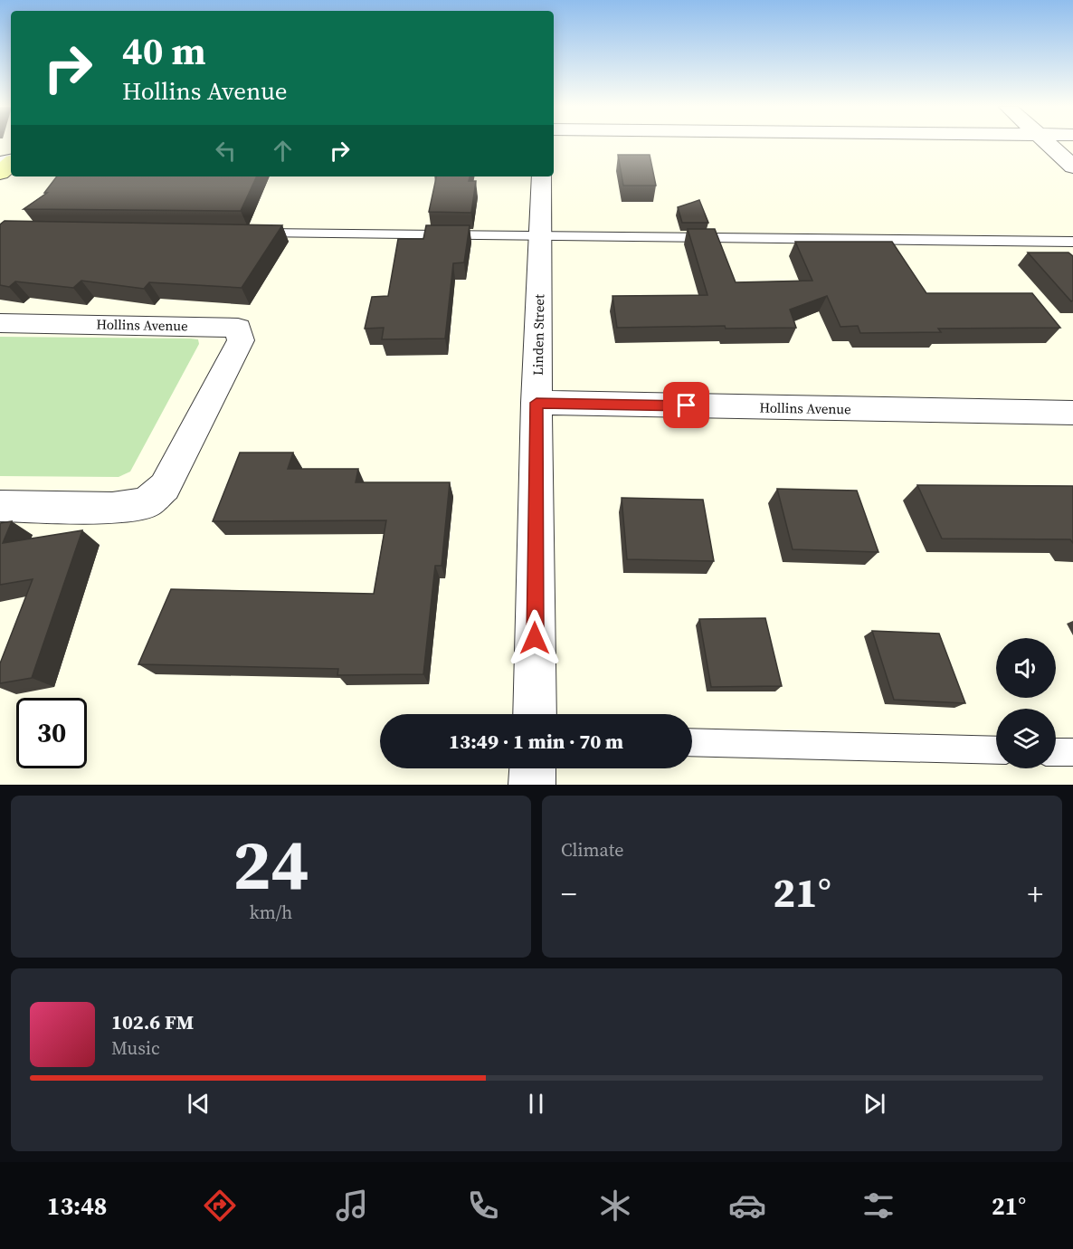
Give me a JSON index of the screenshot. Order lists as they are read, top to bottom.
{
  "streets": {
    "street": ["Hollins Avenue", "Linden Street"]
  },
  "crossings": [
    ["Hollins Avenue", "Linden Street"]
  ],
  "page": {
    "turn": ["40 m", "Hollins Avenue"],
    "limit": "30",
    "trip": "13:49 · 1 min · 70 m",
    "tile": [
      ["24", "km/h"],
      "Climate"
    ],
    "heat": ["−", "21°", "+"],
    "song": ["102.6 FM", "Music"],
    "tabs": ["13:48", "21°"]
  }
}
